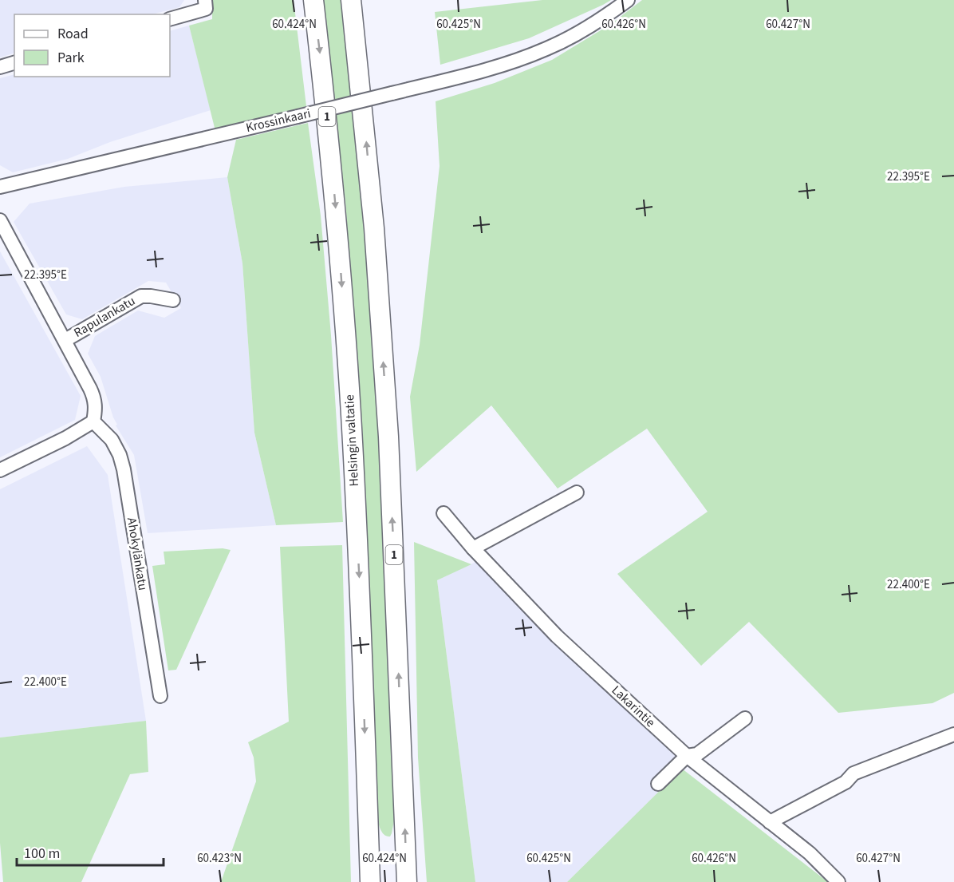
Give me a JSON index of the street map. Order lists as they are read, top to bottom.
{
  "streets": {
    "highway": ["1", "Helsingin valtatie"],
    "street": [
      "Krossinkaari",
      "Rapulankatu",
      "Ahokylänkatu",
      "Lakarintie"
    ]
  },
  "legend": ["Road", "Park"],
  "scale_bar": "100 m",
  "coordinates": [
    "60.424°N",
    "60.425°N",
    "60.426°N",
    "60.427°N",
    "22.395°E",
    "22.400°E",
    "60.423°N"
  ]
}
